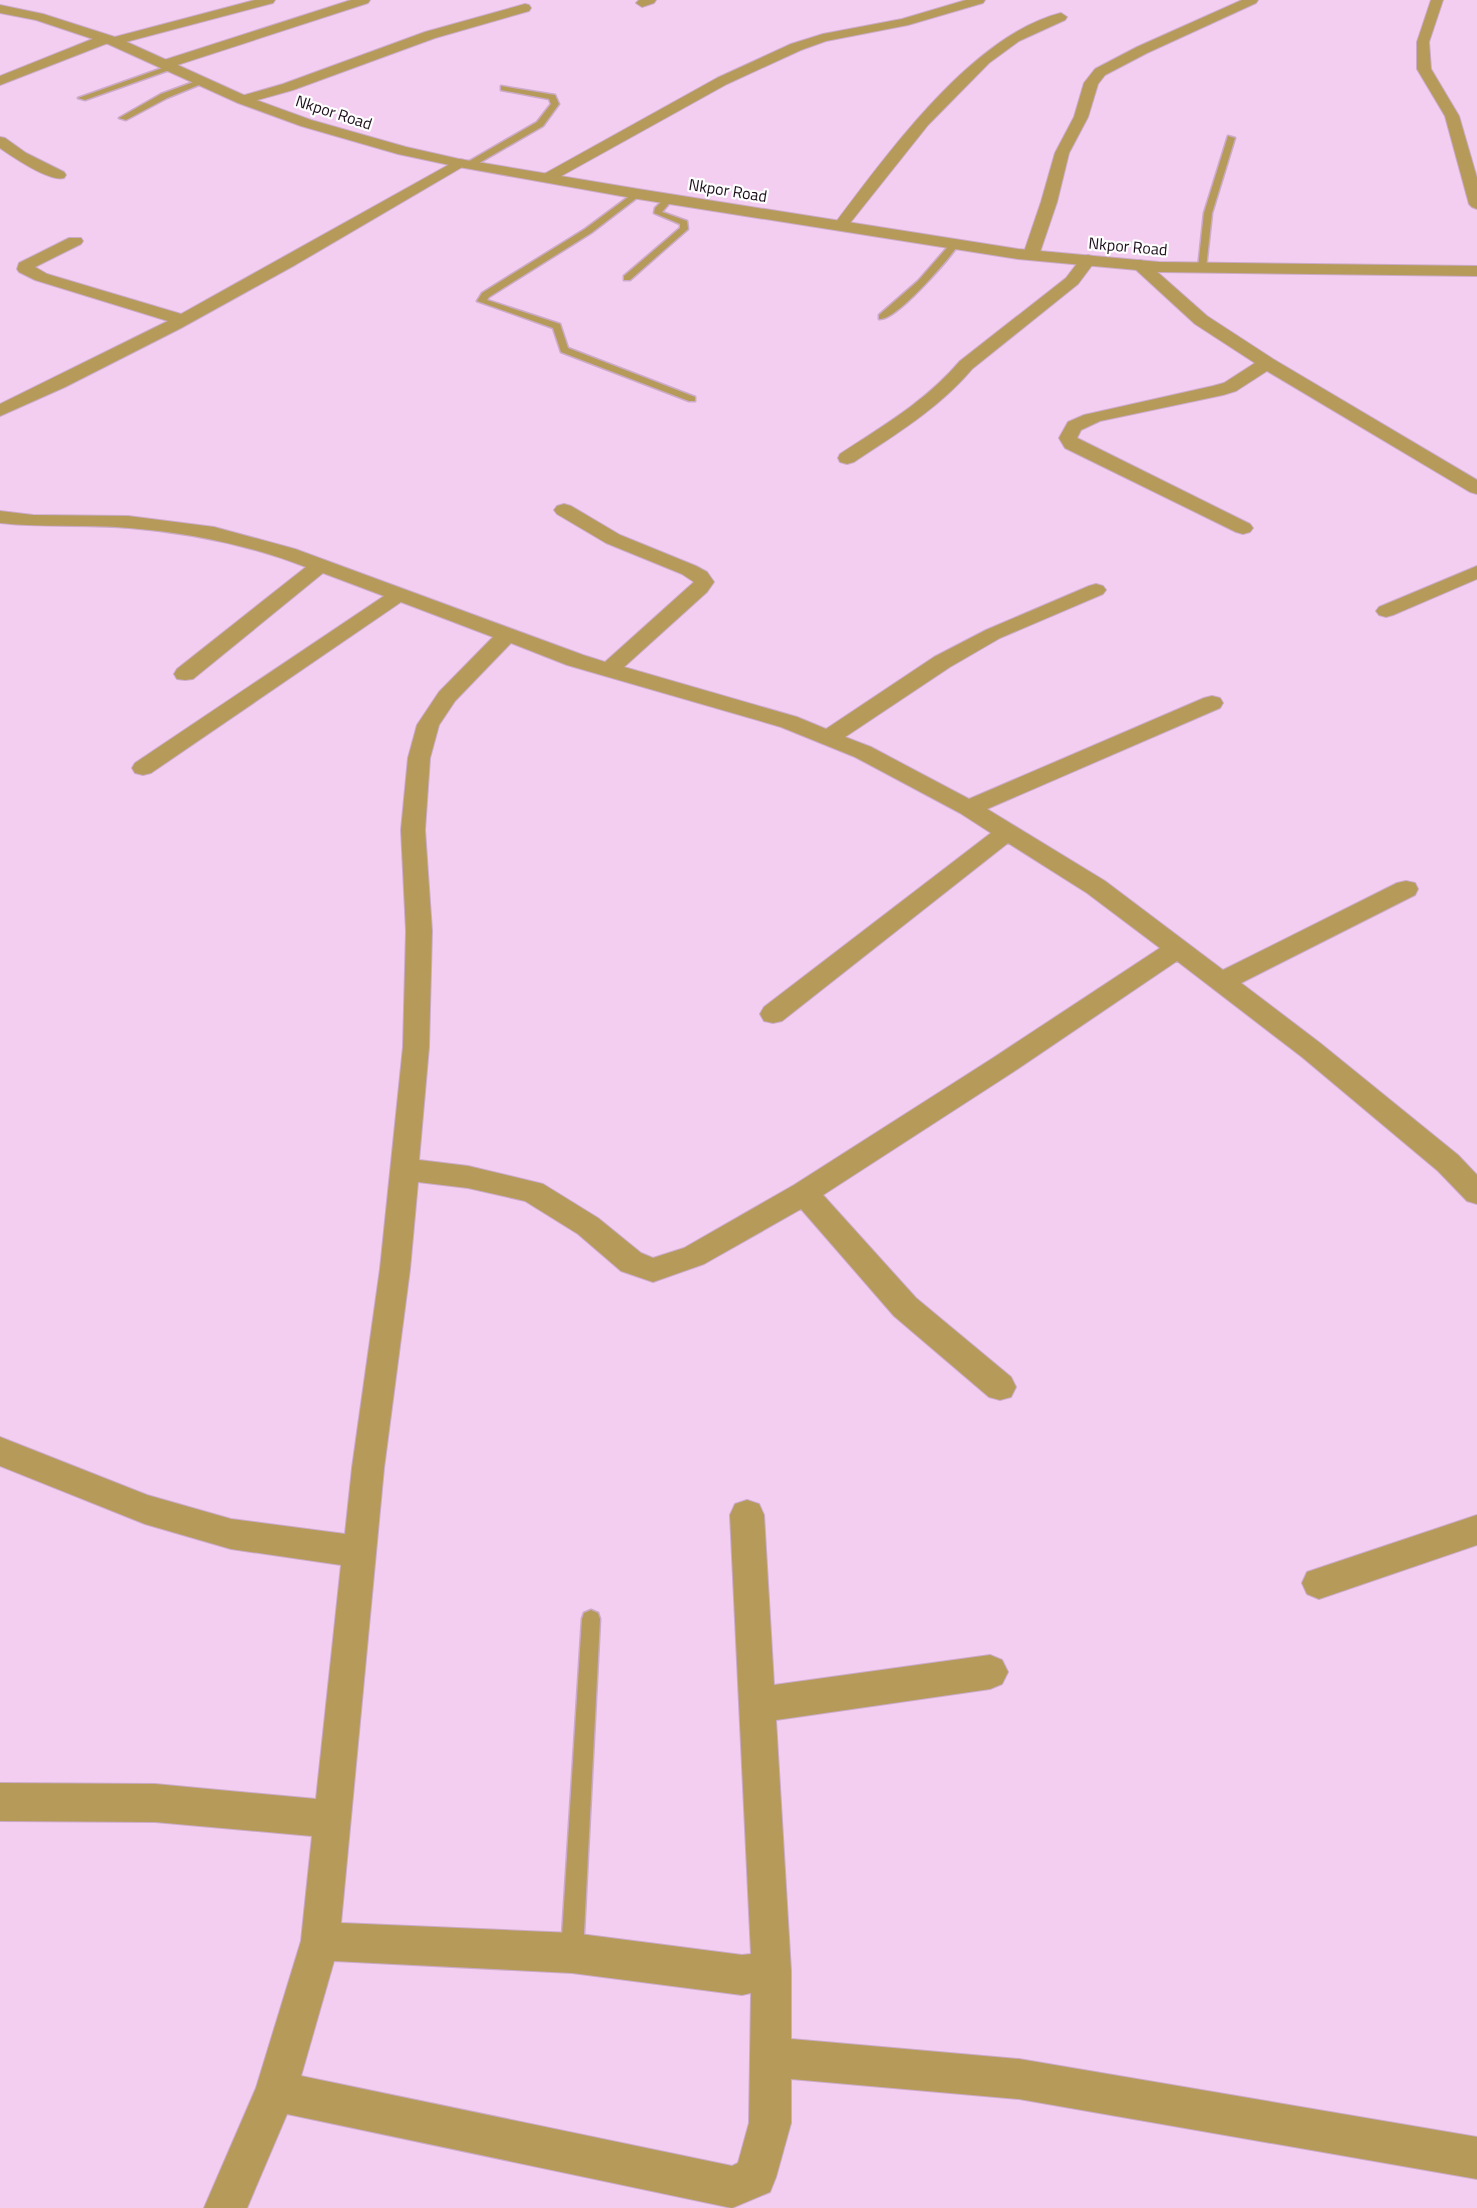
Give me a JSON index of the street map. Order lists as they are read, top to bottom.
{
  "streets": {
    "street": ["Nkpor Road"]
  }
}
